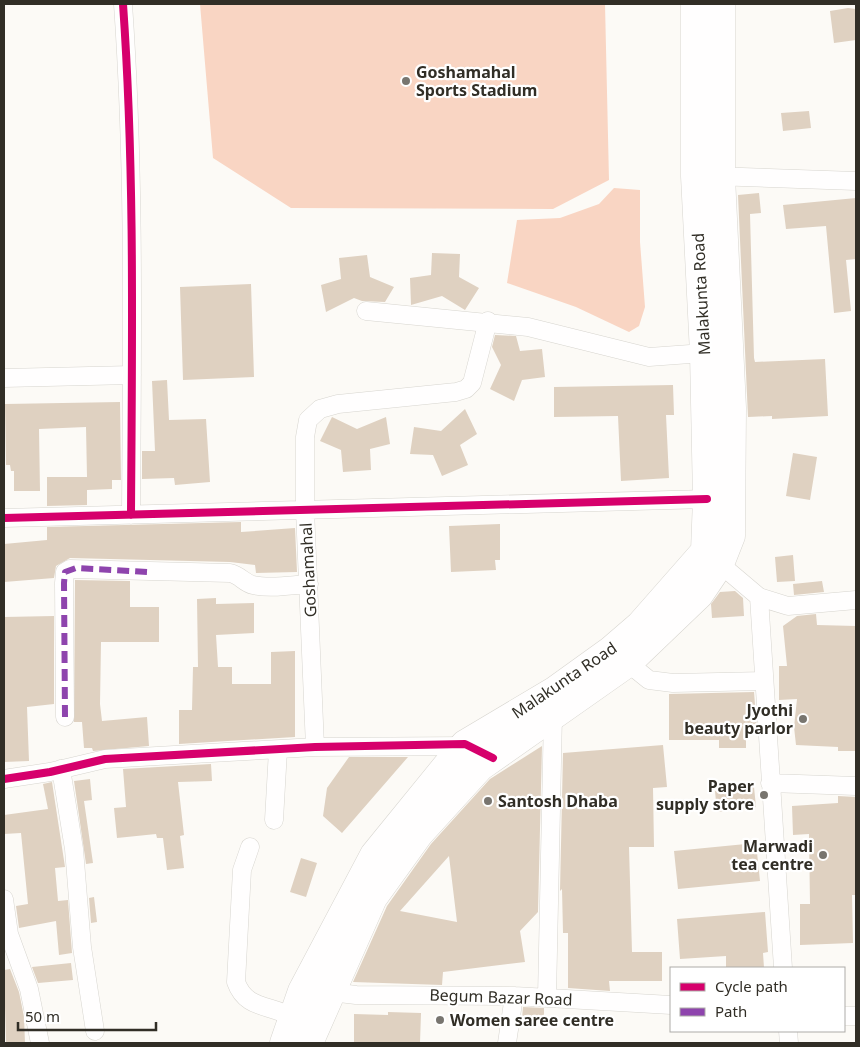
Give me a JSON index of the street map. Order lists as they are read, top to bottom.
{
  "streets": {
    "main road": ["Malakunta Road"],
    "street": ["Goshamahal", "Begum Bazar Road"]
  },
  "crossings": [
    ["Malakunta Road", "Begum Bazar Road"]
  ],
  "places": [
    "Goshamahal Sports Stadium",
    "Jyothi beauty parlor",
    "Paper supply store",
    "Santosh Dhaba",
    "Marwadi tea centre",
    "Women saree centre"
  ],
  "legend": ["Cycle path", "Path"],
  "scale_bar": "50 m"
}
